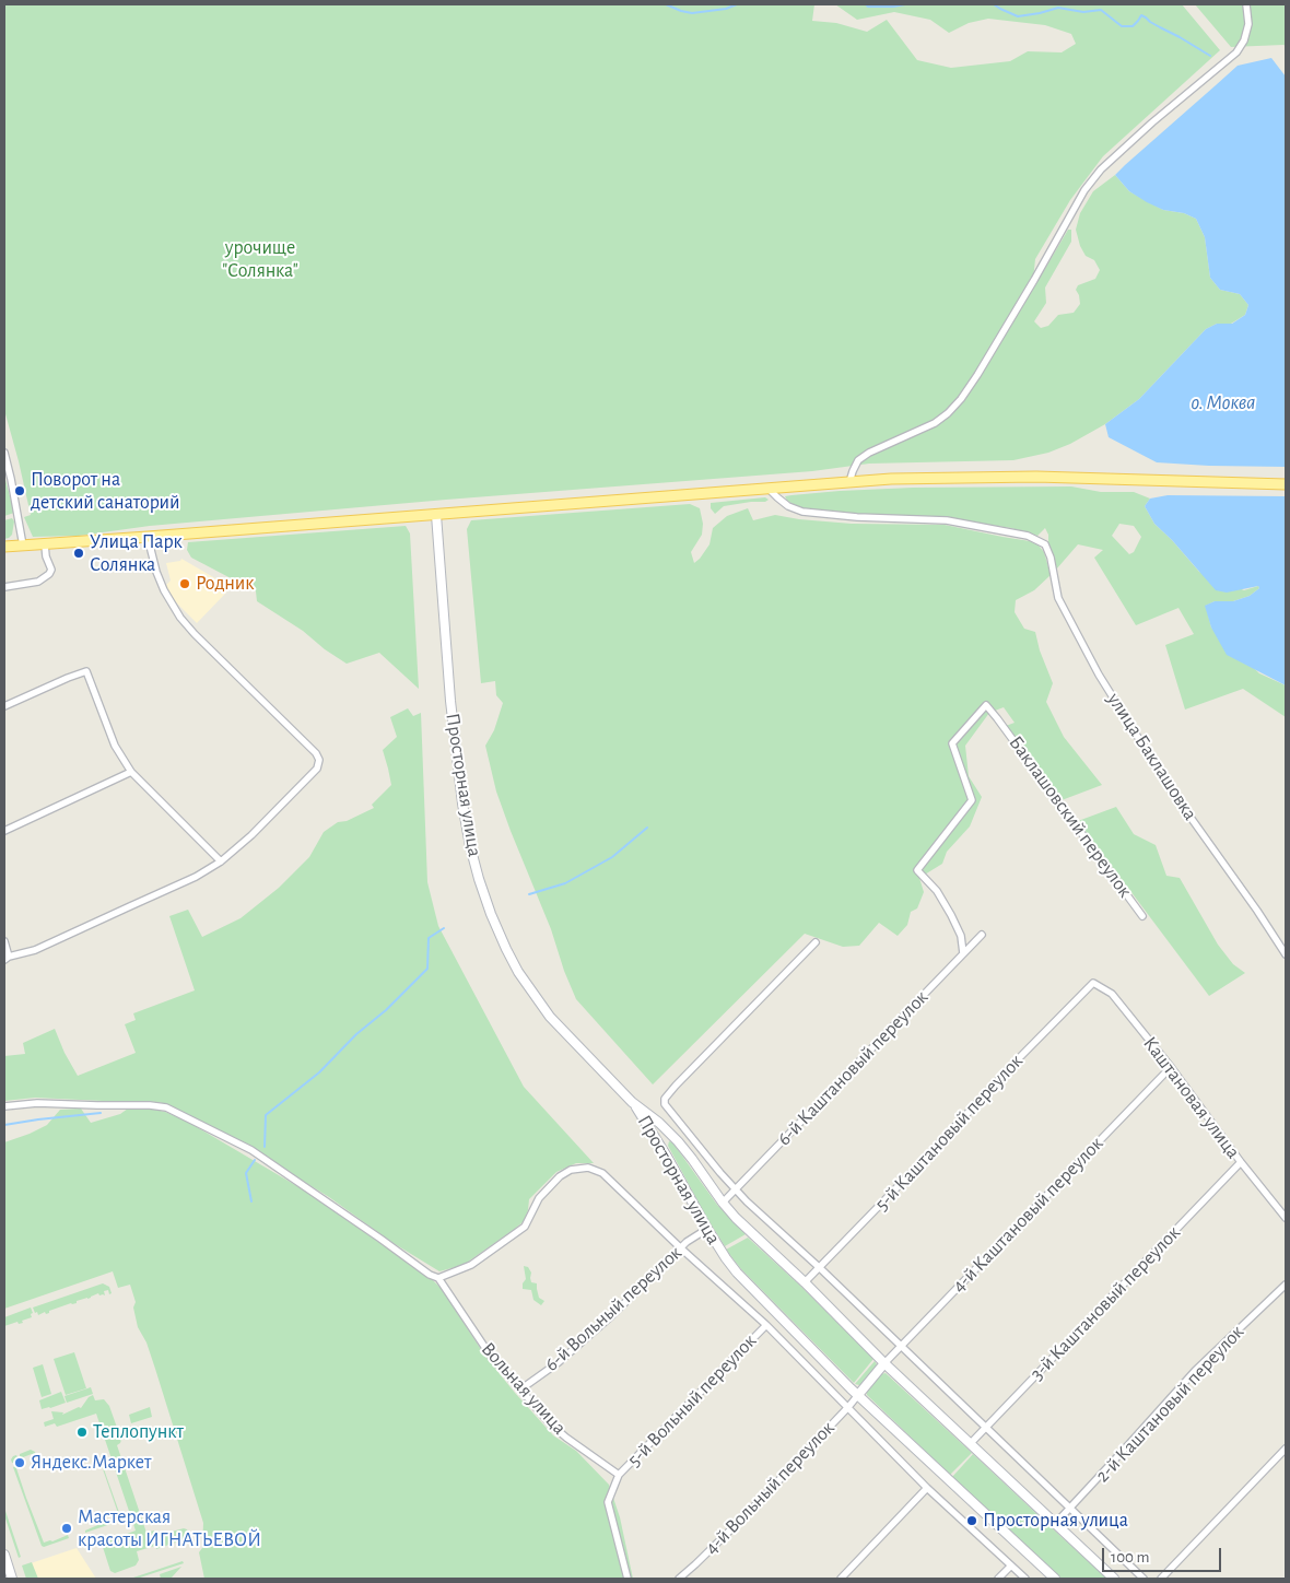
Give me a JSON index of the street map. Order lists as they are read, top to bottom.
{
  "streets": {
    "main road": ["Просторная улица"],
    "street": [
      "улица Баклашовка",
      "Баклашовский переулок",
      "6-й Каштановый переулок",
      "Каштановая улица",
      "5-й Каштановый переулок",
      "4-й Каштановый переулок",
      "3-й Каштановый переулок",
      "6-й Вольный переулок",
      "Вольная улица",
      "5-й Вольный переулок",
      "2-й Каштановый переулок",
      "4-й Вольный переулок"
    ]
  },
  "crossings": [
    ["Просторная улица", "6-й Каштановый переулок"],
    ["Просторная улица", "5-й Каштановый переулок"],
    ["Просторная улица", "4-й Каштановый переулок"],
    ["Просторная улица", "3-й Каштановый переулок"],
    ["Просторная улица", "6-й Вольный переулок"],
    ["Просторная улица", "2-й Каштановый переулок"],
    ["Просторная улица", "4-й Вольный переулок"],
    ["Баклашовский переулок", "6-й Каштановый переулок"],
    ["Каштановая улица", "5-й Каштановый переулок"],
    ["Каштановая улица", "4-й Каштановый переулок"],
    ["Каштановая улица", "3-й Каштановый переулок"],
    ["6-й Вольный переулок", "Вольная улица"],
    ["Вольная улица", "5-й Вольный переулок"]
  ],
  "water": ["о. Моква"],
  "parks": ["урочище \"Солянка\""],
  "places": [
    "Поворот на детский санаторий",
    "Улица Парк Солянка",
    "Родник",
    "Теплопункт",
    "Яндекс.Маркет",
    "Просторная улица",
    "Мастерская красоты ИГНАТЬЕВОЙ"
  ],
  "scale_bar": "100 m"
}
